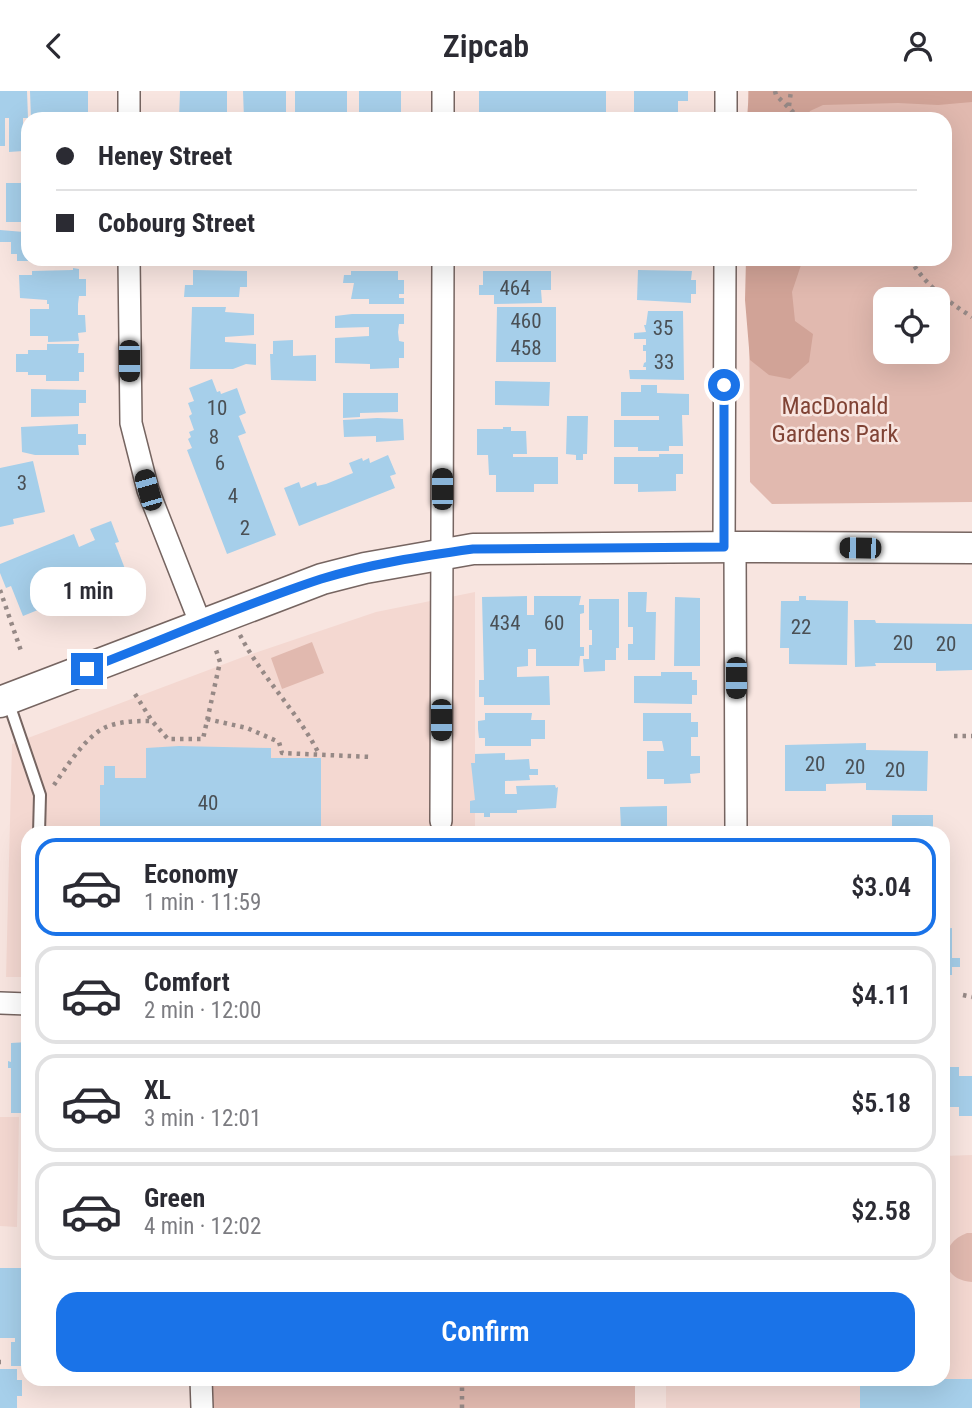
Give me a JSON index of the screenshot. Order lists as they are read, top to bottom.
{
  "parks": ["MacDonald Gardens Park"],
  "house_numbers": [
    "464",
    "460",
    "35",
    "458",
    "33",
    "10",
    "8",
    "6",
    "3",
    "4",
    "2",
    "434",
    "60",
    "22",
    "20",
    "20",
    "20",
    "20",
    "20",
    "40"
  ],
  "page": {
    "header": "Zipcab",
    "banner": ["Heney Street", "Cobourg Street"],
    "bubble": "1 min",
    "list": [
      {
        "name": "Economy",
        "note": "1 min · 11:59",
        "value": "$3.04"
      },
      {
        "name": "Comfort",
        "note": "2 min · 12:00",
        "value": "$4.11"
      },
      {
        "name": "XL",
        "note": "3 min · 12:01",
        "value": "$5.18"
      },
      {
        "name": "Green",
        "note": "4 min · 12:02",
        "value": "$2.58"
      }
    ],
    "buttons": "Confirm"
  }
}
